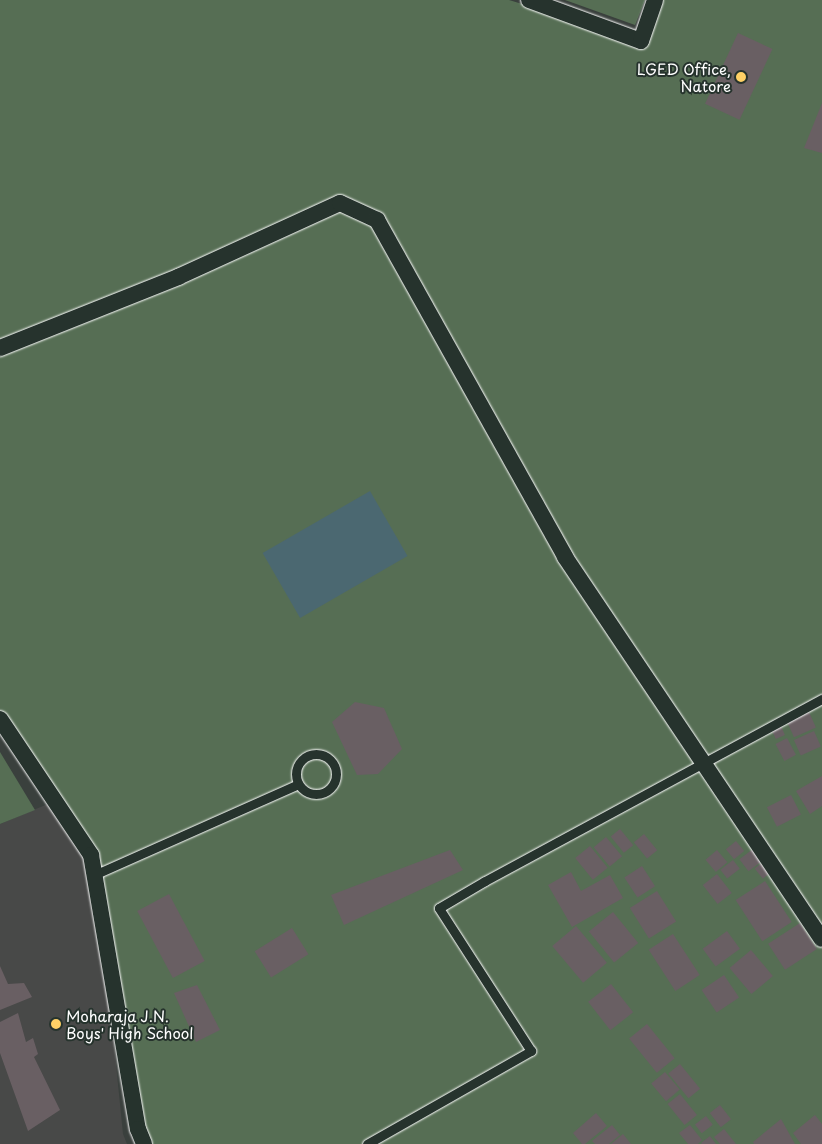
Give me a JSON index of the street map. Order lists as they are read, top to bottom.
{
  "places": ["LGED Office, Natore", "Moharaja J.N. Boys' High School"]
}
